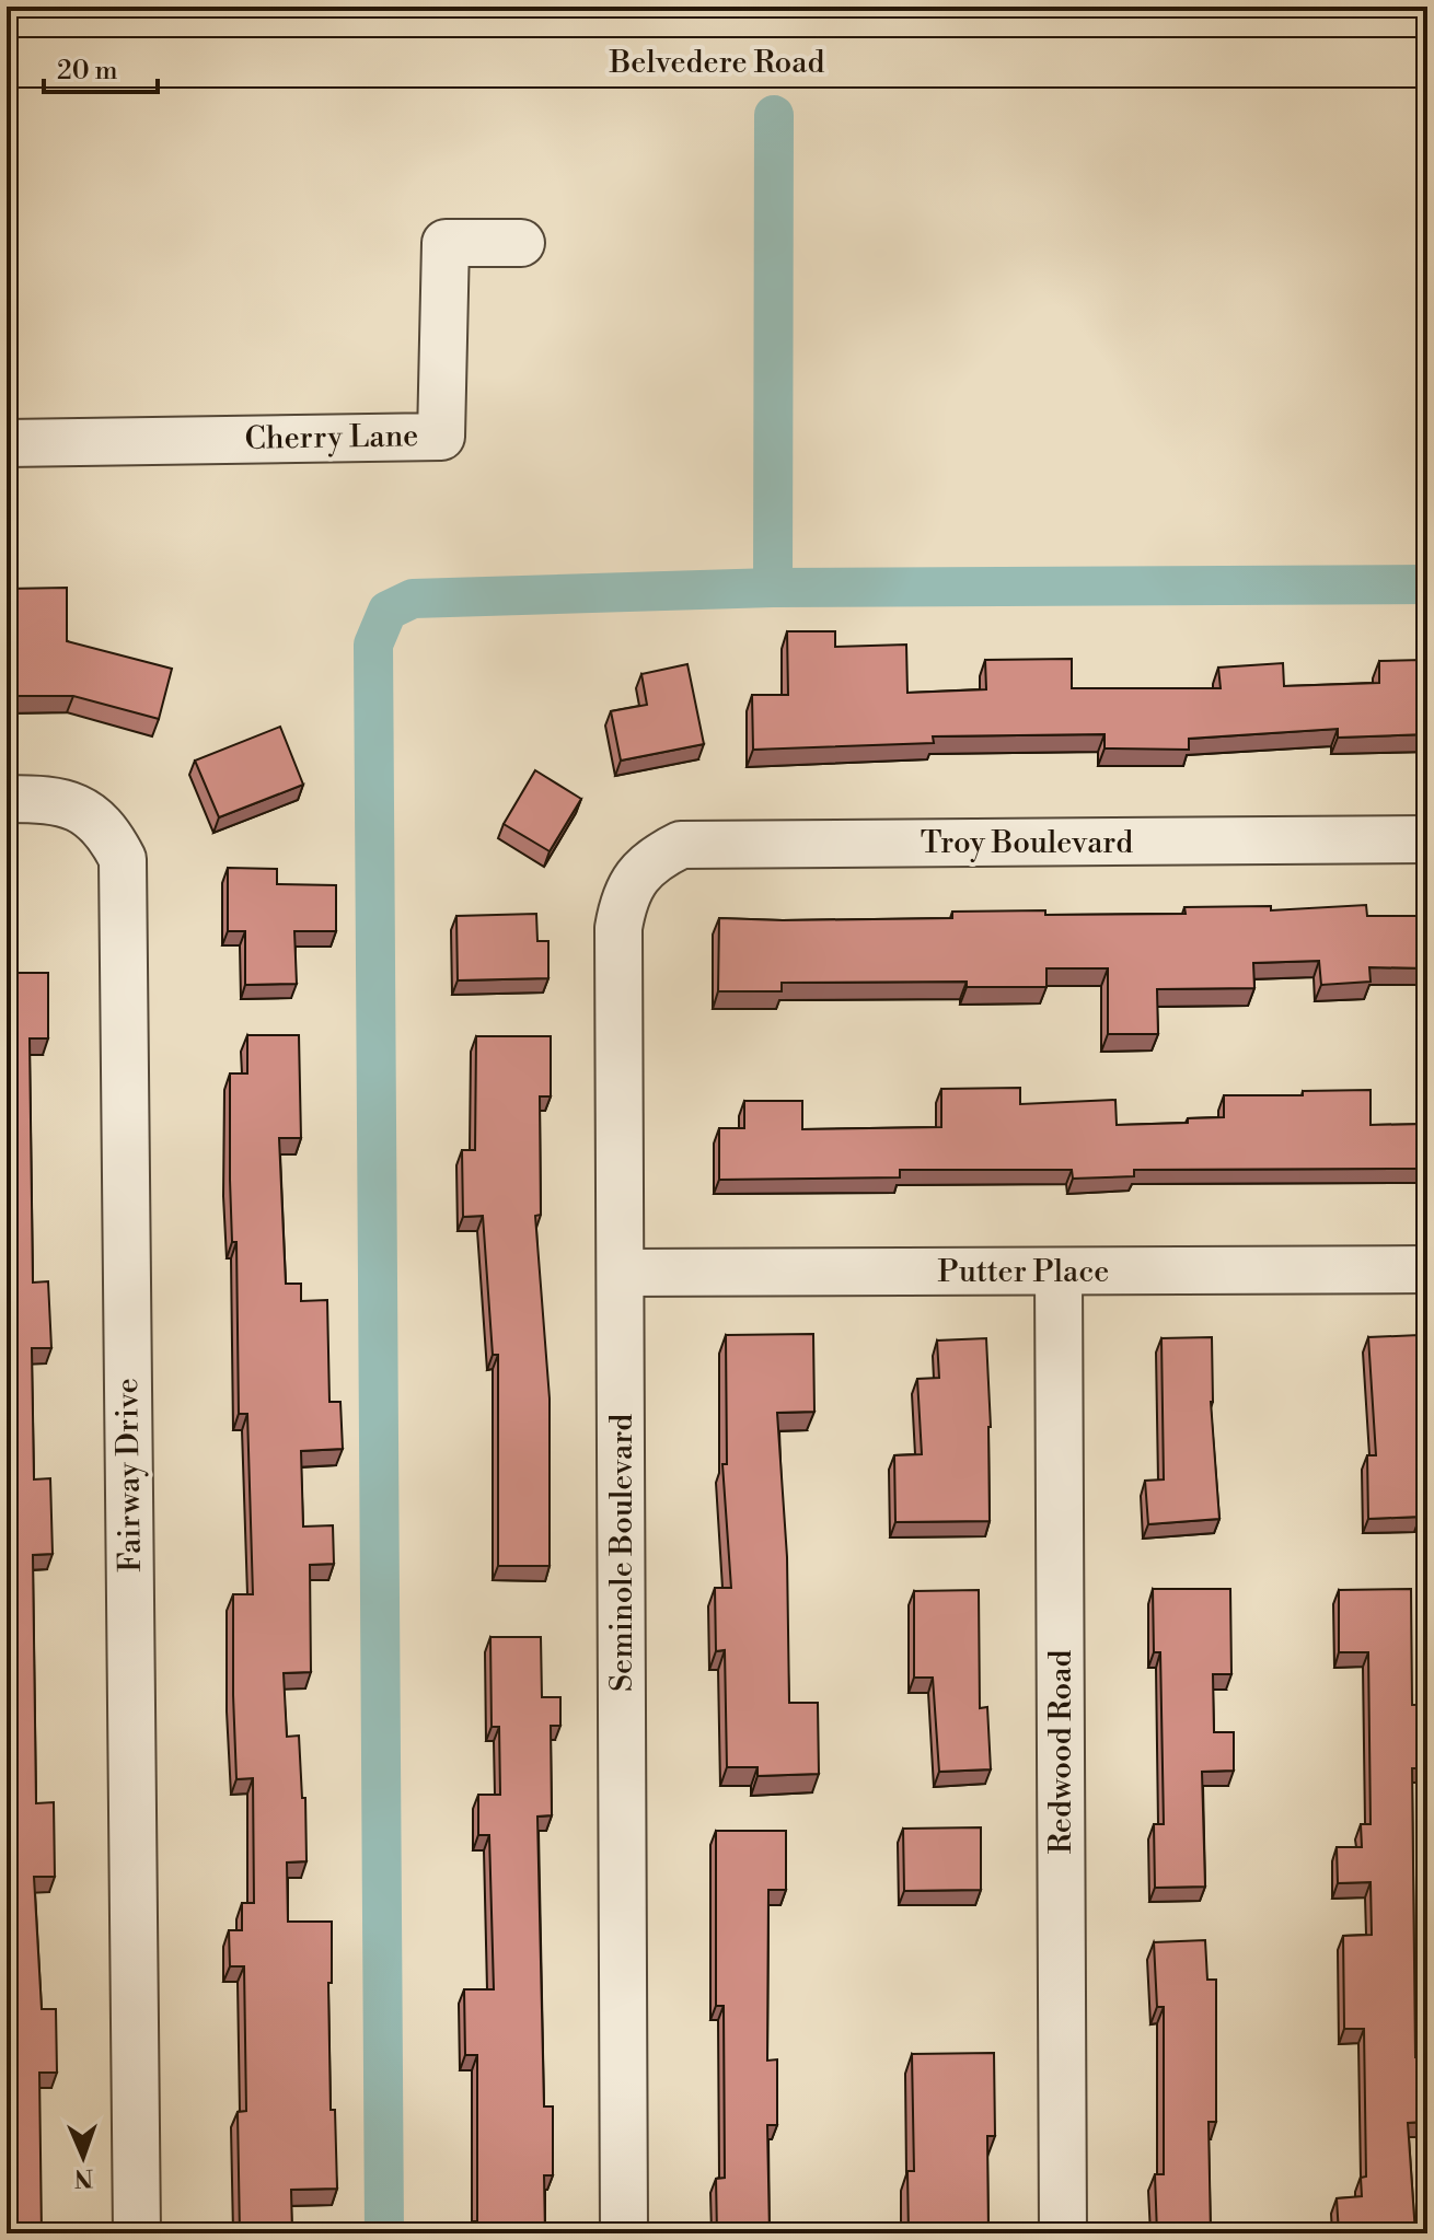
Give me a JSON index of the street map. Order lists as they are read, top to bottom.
{
  "streets": {
    "main road": ["Belvedere Road"],
    "street": [
      "Cherry Lane",
      "Troy Boulevard",
      "Putter Place",
      "Fairway Drive",
      "Seminole Boulevard",
      "Redwood Road"
    ]
  },
  "crossings": [
    ["Troy Boulevard", "Seminole Boulevard"],
    ["Putter Place", "Seminole Boulevard"],
    ["Putter Place", "Redwood Road"]
  ],
  "scale_bar": "20 m",
  "north": "bottom"
}
